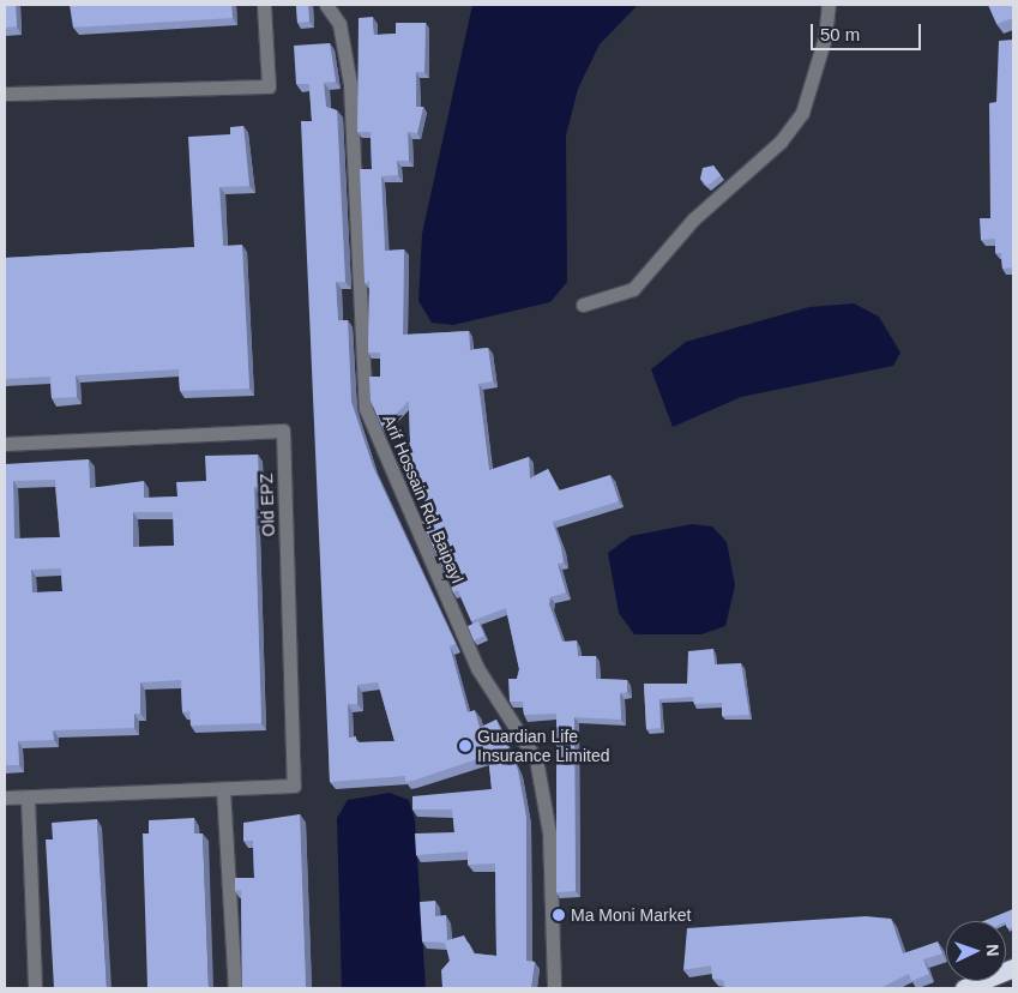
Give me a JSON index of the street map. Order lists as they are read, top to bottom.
{
  "streets": {
    "street": ["Arif Hossain Rd, Baipayl", "Old EPZ"]
  },
  "places": ["Guardian Life Insurance Limited", "Ma Moni Market"],
  "scale_bar": "50 m",
  "north": "right"
}
